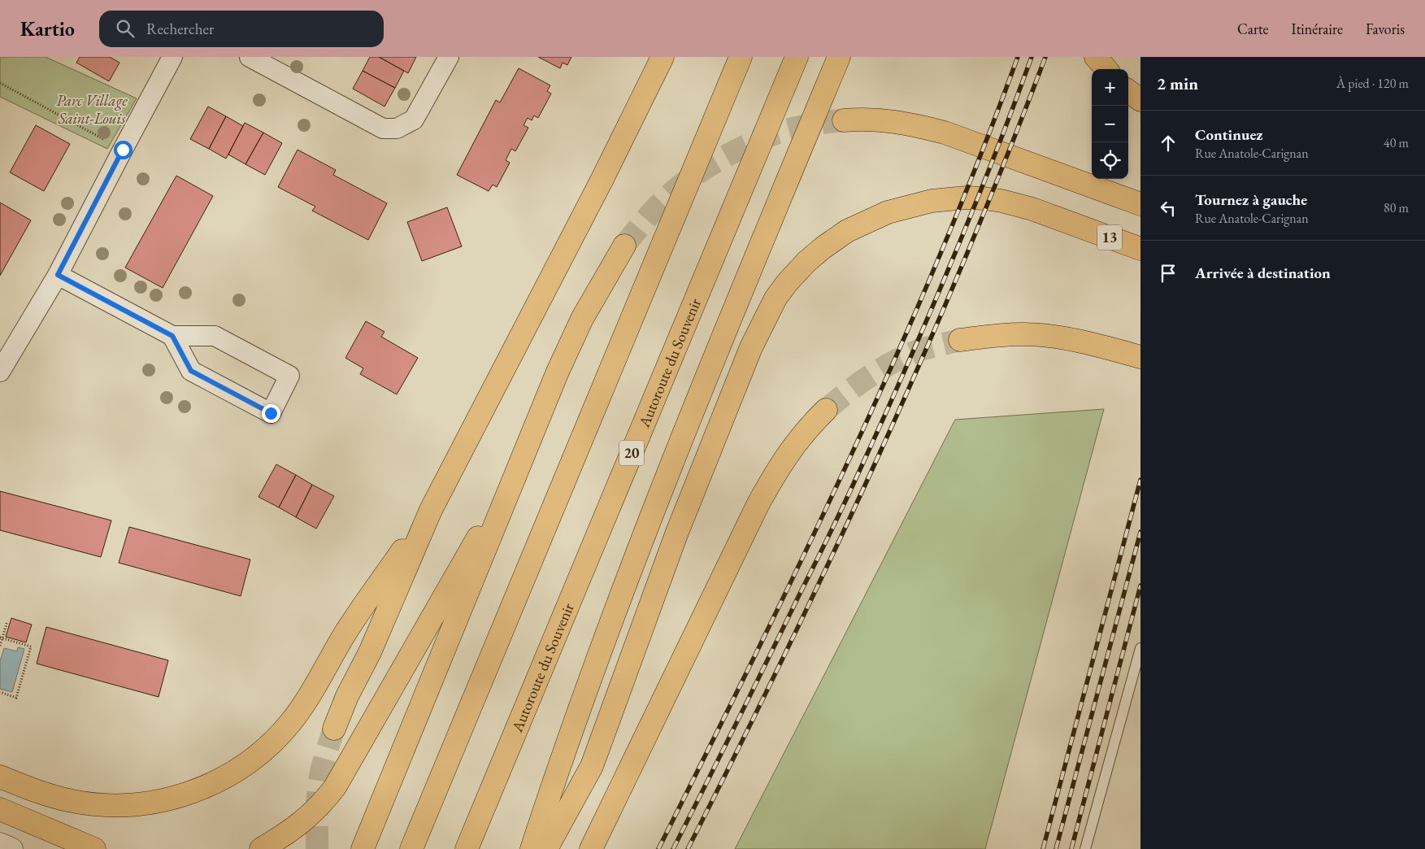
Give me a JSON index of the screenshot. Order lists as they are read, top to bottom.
{
  "streets": {
    "highway": ["13", "Autoroute du Souvenir", "20"]
  },
  "parks": ["Parc Village Saint-Louis"],
  "page": {
    "header": "Kartio",
    "search": "Rechercher",
    "nav": ["Carte", "Itinéraire", "Favoris"],
    "heading": ["2 min", "À pied · 120 m"],
    "map_buttons": ["+", "−"],
    "list": [
      ["Continuez", "Rue Anatole-Carignan", "40 m"],
      ["Tournez à gauche", "Rue Anatole-Carignan", "80 m"],
      "Arrivée à destination"
    ]
  }
}
